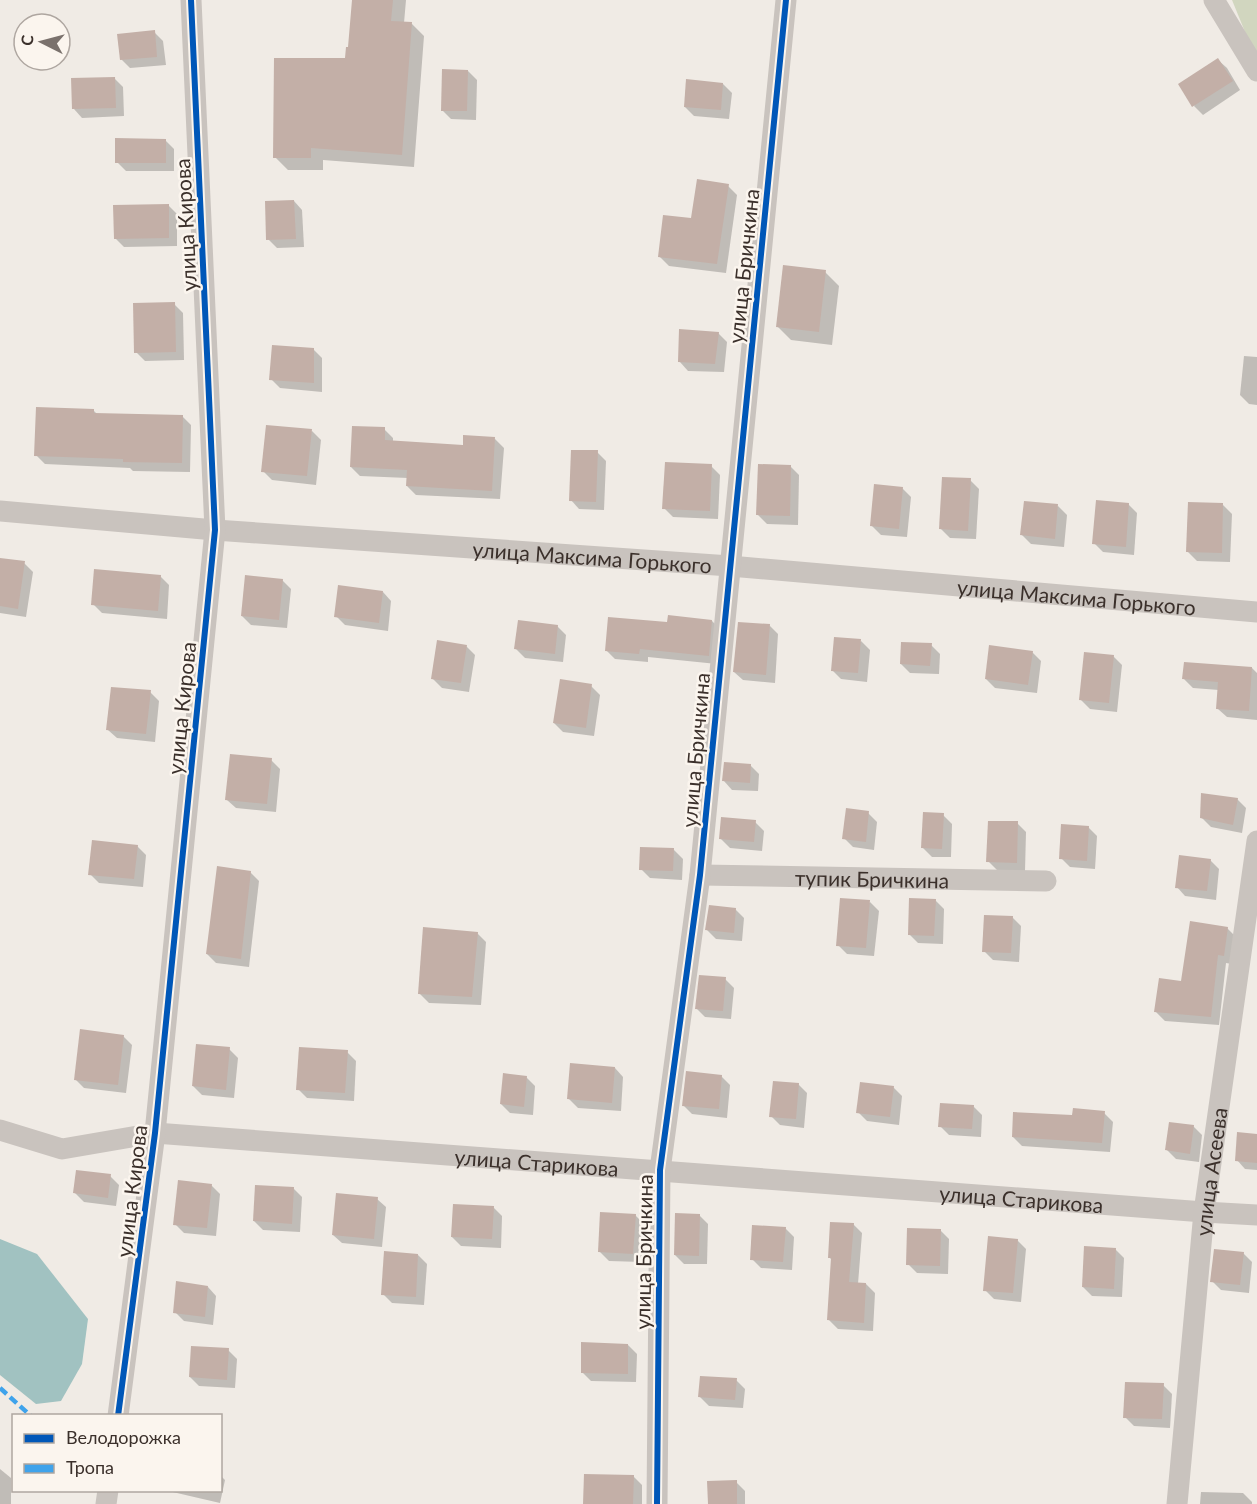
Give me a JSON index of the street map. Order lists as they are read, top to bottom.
{
  "streets": {
    "street": [
      "улица Кирова",
      "улица Бричкина",
      "улица Максима Горького",
      "тупик Бричкина",
      "улица Старикова",
      "улица Асеева"
    ]
  },
  "crossings": [
    ["улица Кирова", "улица Максима Горького"],
    ["улица Кирова", "улица Старикова"],
    ["улица Бричкина", "улица Максима Горького"],
    ["улица Бричкина", "тупик Бричкина"],
    ["улица Бричкина", "улица Старикова"],
    ["улица Старикова", "улица Асеева"]
  ],
  "legend": ["Велодорожка", "Тропа"],
  "north": "left"
}
